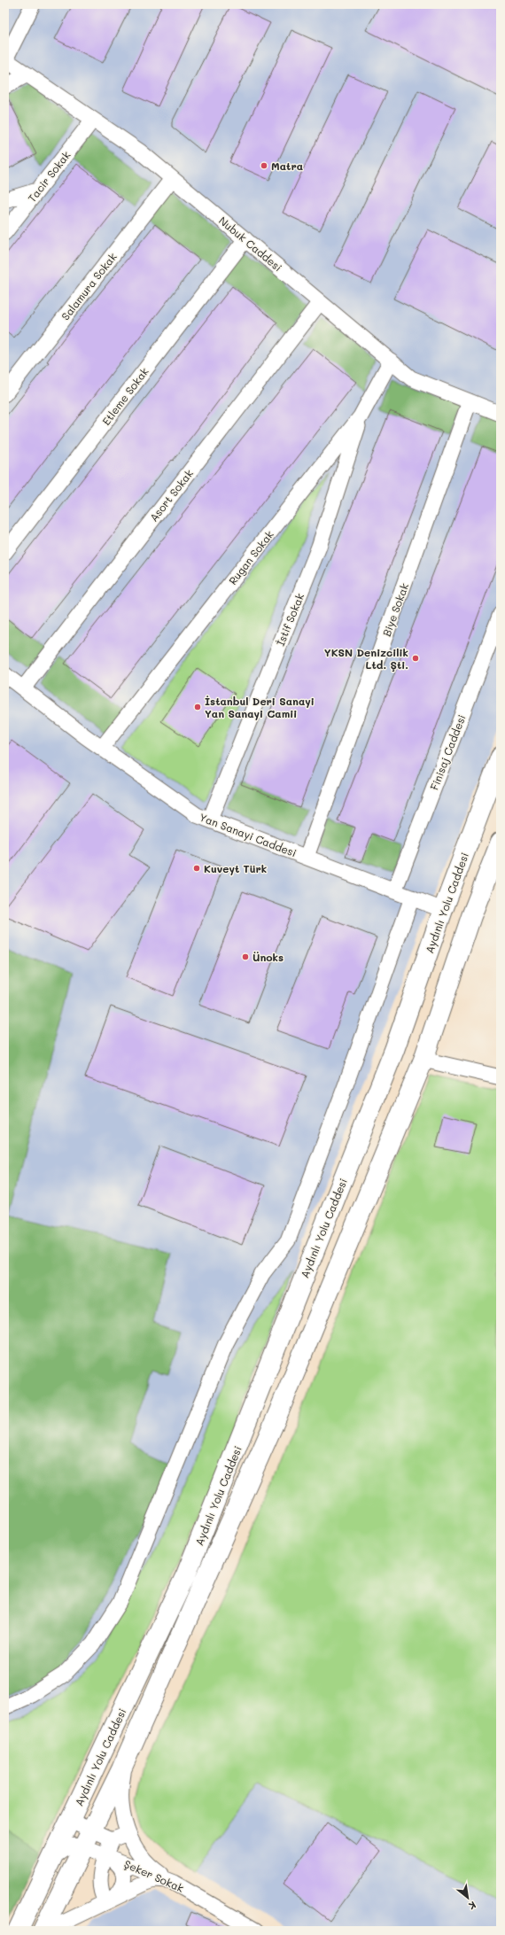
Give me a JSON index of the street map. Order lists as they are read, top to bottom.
{
  "streets": {
    "main road": ["Aydınlı Yolu Caddesi"],
    "street": [
      "Tacir Sokak",
      "Nubuk Caddesi",
      "Salamura Sokak",
      "Etleme Sokak",
      "Asort Sokak",
      "Rugan Sokak",
      "Biye Sokak",
      "İstif Sokak",
      "Finisaj Caddesi",
      "Yan Sanayi Caddesi",
      "Şeker Sokak"
    ]
  },
  "crossings": [
    ["Tacir Sokak", "Nubuk Caddesi"],
    ["Nubuk Caddesi", "Salamura Sokak"],
    ["Nubuk Caddesi", "Etleme Sokak"],
    ["Nubuk Caddesi", "Asort Sokak"],
    ["Nubuk Caddesi", "Rugan Sokak"],
    ["Nubuk Caddesi", "Biye Sokak"],
    ["Asort Sokak", "Yan Sanayi Caddesi"],
    ["Rugan Sokak", "İstif Sokak"],
    ["Rugan Sokak", "Yan Sanayi Caddesi"],
    ["Biye Sokak", "Yan Sanayi Caddesi"],
    ["İstif Sokak", "Yan Sanayi Caddesi"],
    ["Finisaj Caddesi", "Yan Sanayi Caddesi"],
    ["Yan Sanayi Caddesi", "Aydınlı Yolu Caddesi"],
    ["Aydınlı Yolu Caddesi", "Şeker Sokak"]
  ],
  "places": [
    "Matra",
    "YKSN Denizcilik Ltd. Şti.",
    "İstanbul Deri Sanayi Yan Sanayi Camii",
    "Kuveyt Türk",
    "Ünoks"
  ],
  "north": "bottom right"
}
